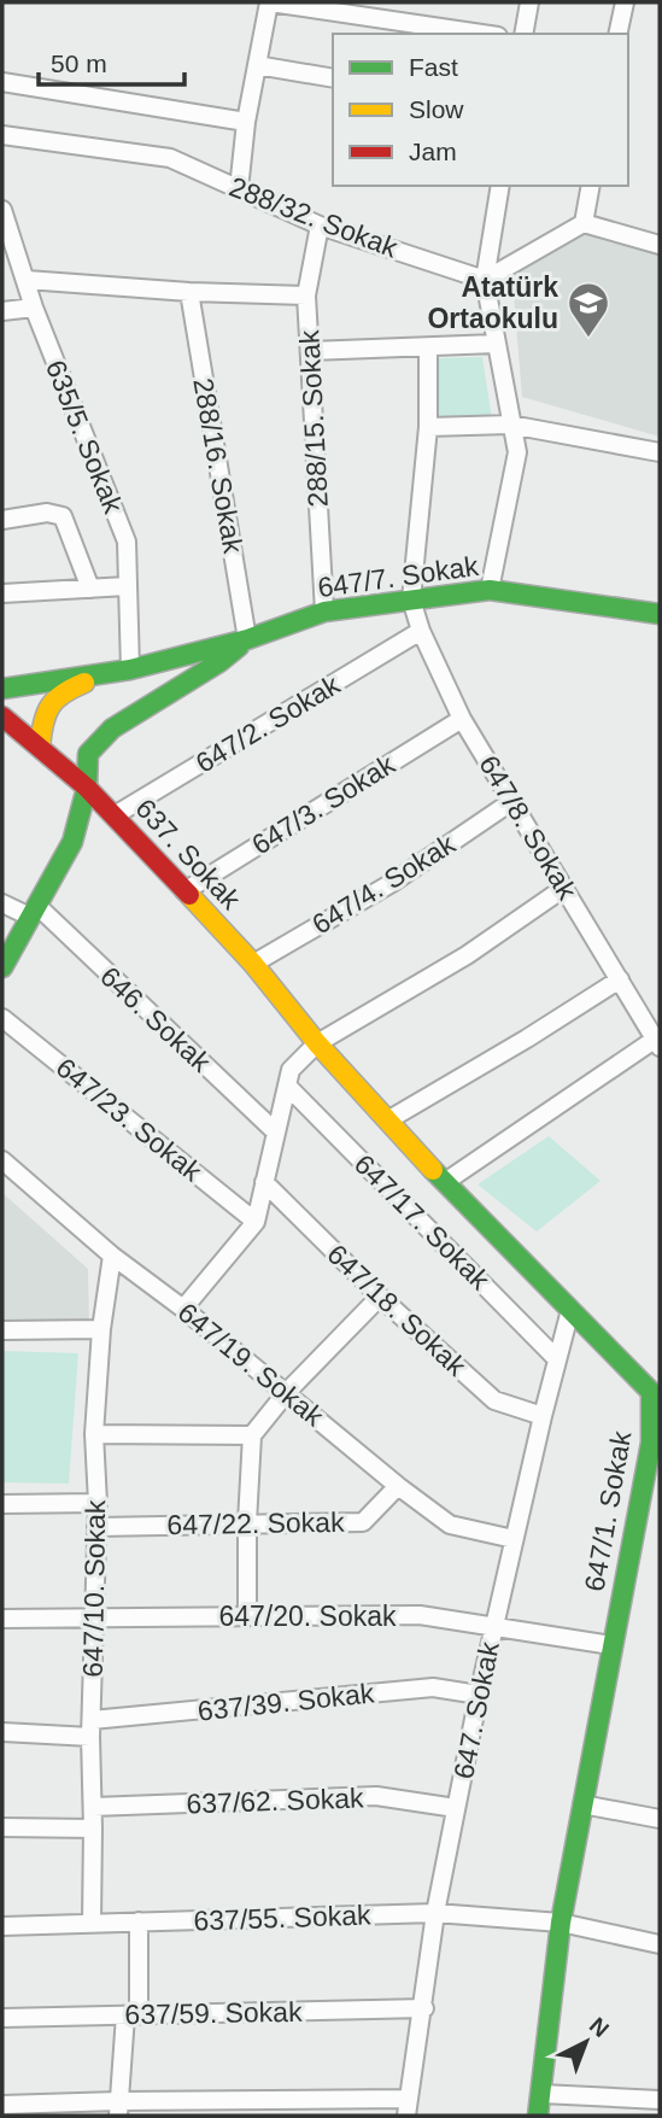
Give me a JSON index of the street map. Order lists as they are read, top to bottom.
{
  "streets": {
    "street": [
      "288/32. Sokak",
      "288/15. Sokak",
      "635/5. Sokak",
      "288/16. Sokak",
      "647/7. Sokak",
      "647/2. Sokak",
      "647/3. Sokak",
      "647/8. Sokak",
      "637. Sokak",
      "647/4. Sokak",
      "646. Sokak",
      "647/23. Sokak",
      "647/17. Sokak",
      "647/18. Sokak",
      "647/19. Sokak",
      "647/1. Sokak",
      "647/22. Sokak",
      "647/10. Sokak",
      "647/20. Sokak",
      "637/39. Sokak",
      "647. Sokak",
      "637/62. Sokak",
      "637/55. Sokak",
      "637/59. Sokak"
    ]
  },
  "crossings": [
    ["288/32. Sokak", "288/15. Sokak"],
    ["288/15. Sokak", "647/7. Sokak"],
    ["635/5. Sokak", "647/7. Sokak"],
    ["288/16. Sokak", "647/7. Sokak"],
    ["647/7. Sokak", "647/8. Sokak"],
    ["647/7. Sokak", "637. Sokak"],
    ["647/7. Sokak", "646. Sokak"],
    ["647/2. Sokak", "647/8. Sokak"],
    ["647/2. Sokak", "637. Sokak"],
    ["647/3. Sokak", "647/8. Sokak"],
    ["647/3. Sokak", "637. Sokak"],
    ["647/8. Sokak", "647/4. Sokak"],
    ["637. Sokak", "647/4. Sokak"],
    ["637. Sokak", "647/1. Sokak"],
    ["647/17. Sokak", "647. Sokak"],
    ["647/18. Sokak", "647. Sokak"],
    ["647/19. Sokak", "647/22. Sokak"],
    ["647/19. Sokak", "647/10. Sokak"],
    ["647/19. Sokak", "647. Sokak"],
    ["647/1. Sokak", "647/20. Sokak"],
    ["647/1. Sokak", "647. Sokak"],
    ["647/1. Sokak", "637/55. Sokak"],
    ["647/22. Sokak", "647/10. Sokak"],
    ["647/10. Sokak", "647/20. Sokak"],
    ["647/10. Sokak", "637/39. Sokak"],
    ["647/10. Sokak", "637/62. Sokak"],
    ["647/10. Sokak", "637/55. Sokak"],
    ["647/20. Sokak", "647. Sokak"],
    ["637/39. Sokak", "647. Sokak"],
    ["647. Sokak", "637/62. Sokak"],
    ["647. Sokak", "637/55. Sokak"],
    ["647. Sokak", "637/59. Sokak"]
  ],
  "places": {
    "school or university": ["Atatürk Ortaokulu"]
  },
  "legend": ["Fast", "Slow", "Jam"],
  "scale_bar": "50 m",
  "north": "top right"
}
